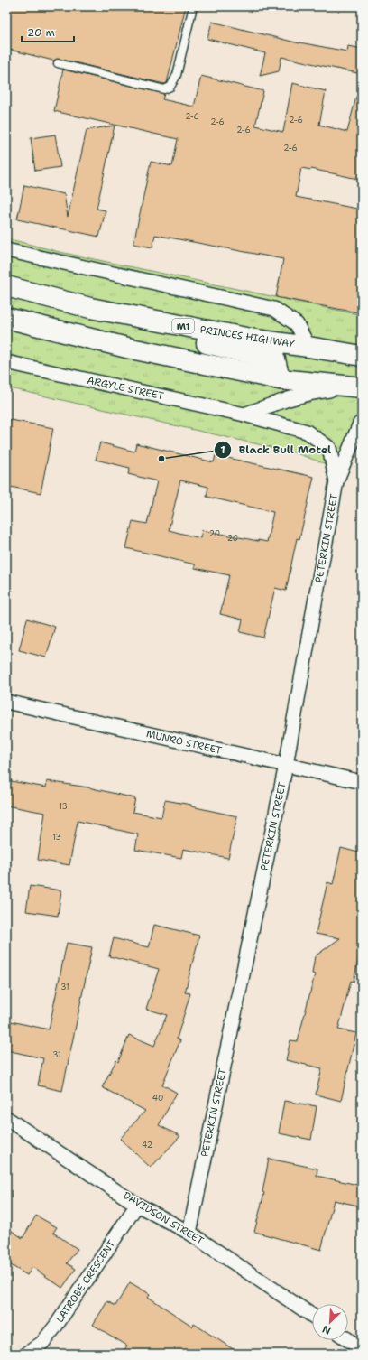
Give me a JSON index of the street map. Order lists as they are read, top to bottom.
{
  "streets": {
    "highway": ["M1", "PRINCES HIGHWAY"],
    "street": [
      "ARGYLE STREET",
      "PETERKIN STREET",
      "MUNRO STREET",
      "DAVIDSON STREET",
      "LATROBE CRESCENT"
    ]
  },
  "crossings": [
    ["ARGYLE STREET", "PETERKIN STREET"],
    ["PETERKIN STREET", "MUNRO STREET"],
    ["PETERKIN STREET", "DAVIDSON STREET"],
    ["DAVIDSON STREET", "LATROBE CRESCENT"]
  ],
  "places": ["Black Bull Motel"],
  "house_numbers": [
    "2-6",
    "2-6",
    "2-6",
    "2-6",
    "2-6",
    "20",
    "20",
    "13",
    "13",
    "31",
    "31",
    "40",
    "42"
  ],
  "scale_bar": "20 m",
  "north": "bottom left"
}
